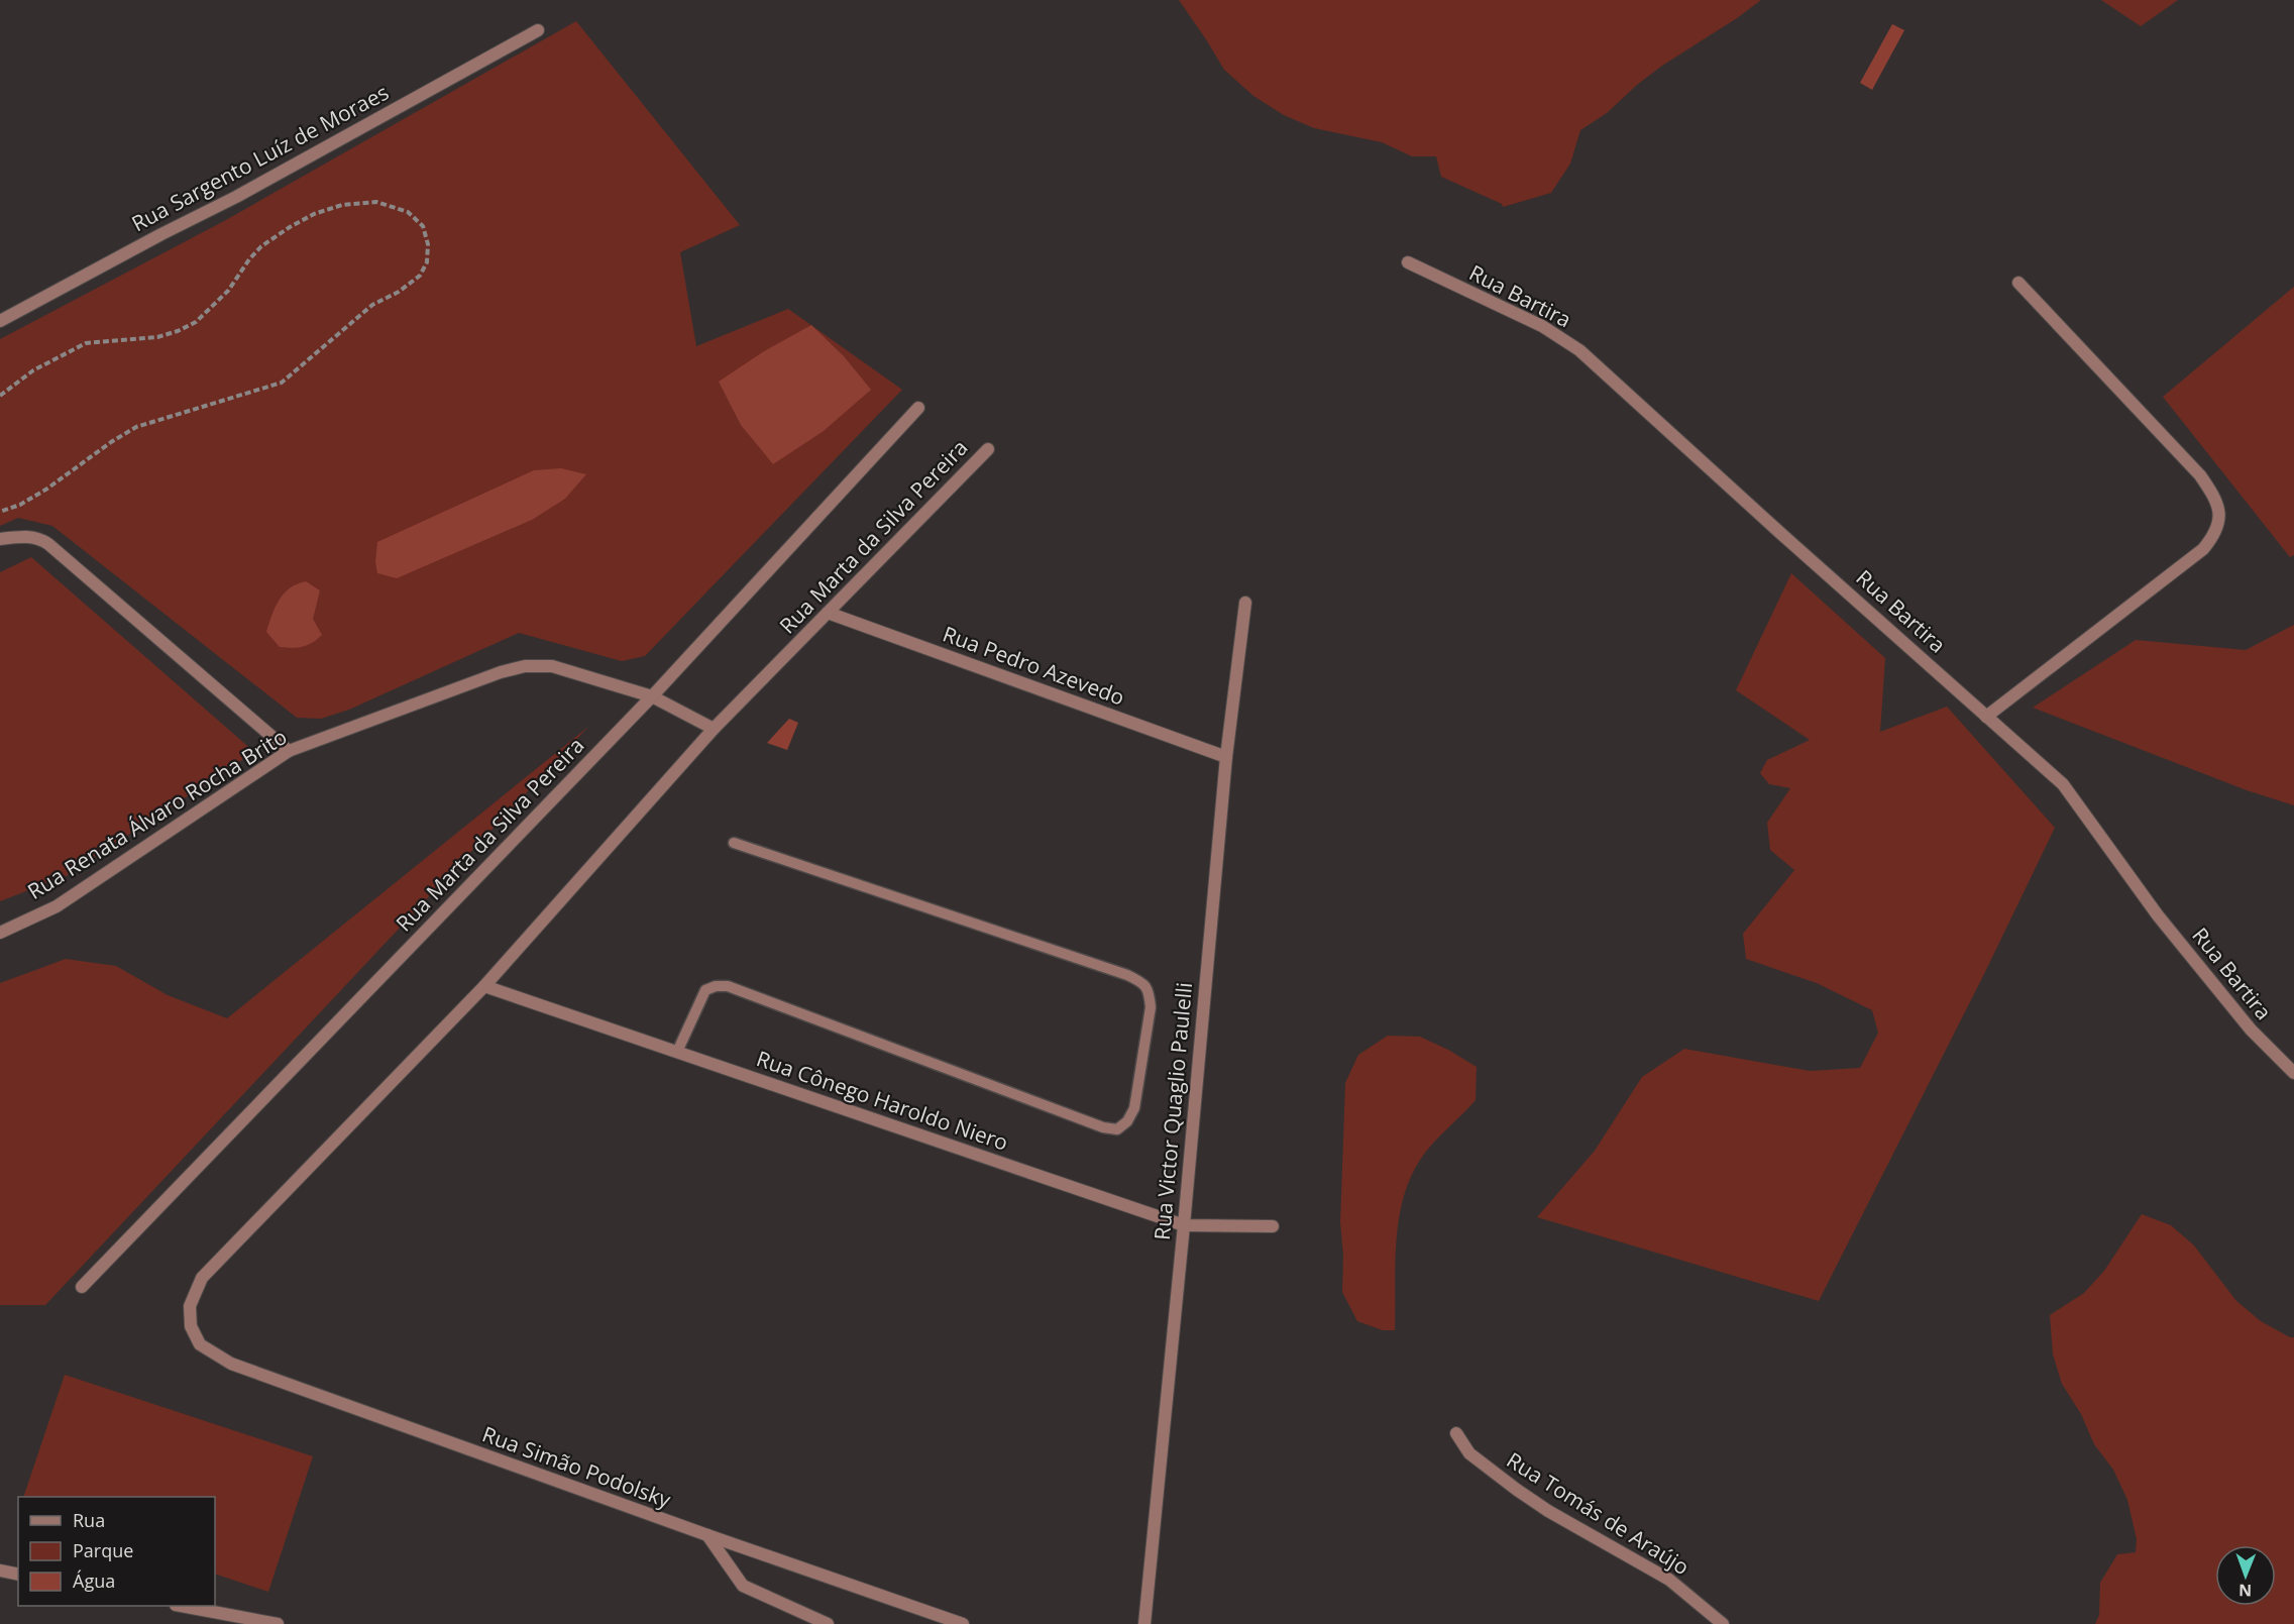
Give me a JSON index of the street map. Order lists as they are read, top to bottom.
{
  "streets": {
    "street": [
      "Rua Sargento Luíz de Moraes",
      "Rua Bartira",
      "Rua Marta da Silva Pereira",
      "Rua Pedro Azevedo",
      "Rua Renata Álvaro Rocha Brito",
      "Rua Cônego Haroldo Niero",
      "Rua Victor Quaglio Paulelli",
      "Rua Simão Podolsky",
      "Rua Tomás de Araújo"
    ]
  },
  "crossings": [
    ["Rua Marta da Silva Pereira", "Rua Pedro Azevedo"],
    ["Rua Marta da Silva Pereira", "Rua Renata Álvaro Rocha Brito"],
    ["Rua Marta da Silva Pereira", "Rua Cônego Haroldo Niero"],
    ["Rua Marta da Silva Pereira", "Rua Simão Podolsky"],
    ["Rua Pedro Azevedo", "Rua Victor Quaglio Paulelli"],
    ["Rua Cônego Haroldo Niero", "Rua Victor Quaglio Paulelli"]
  ],
  "legend": ["Rua", "Parque", "Água"],
  "north": "bottom"
}
